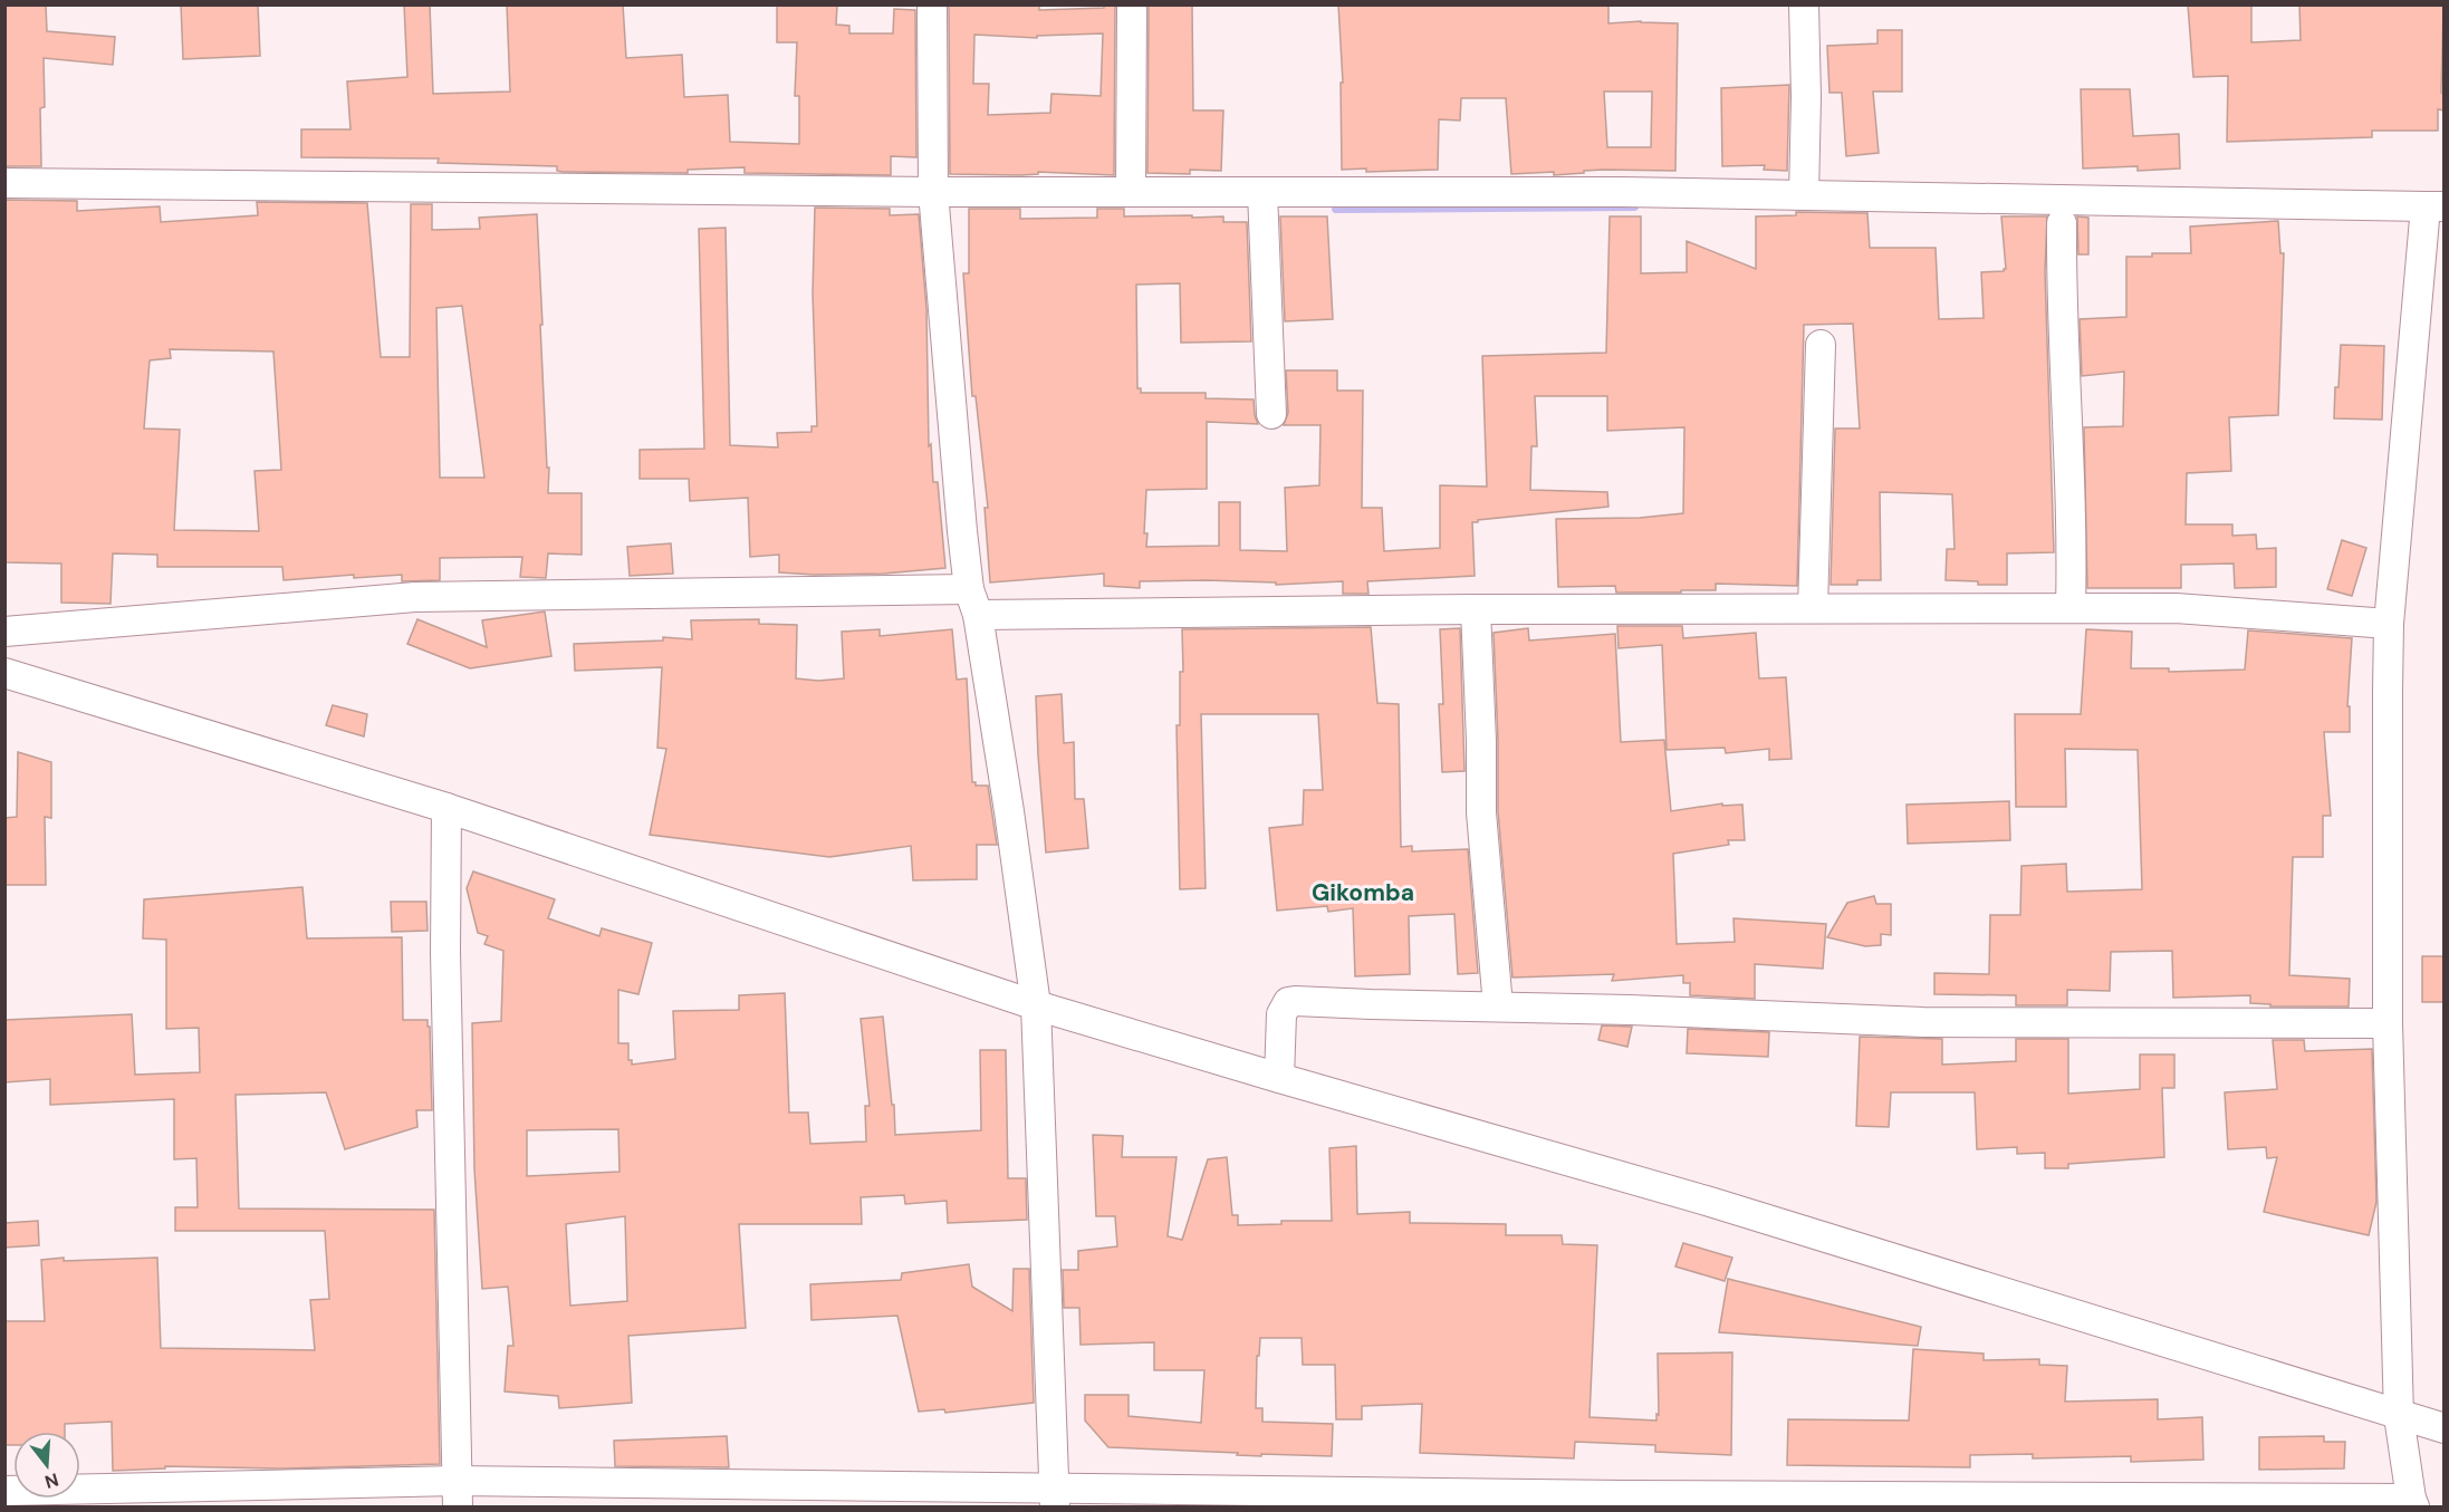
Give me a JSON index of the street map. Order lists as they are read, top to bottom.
{
  "districts": ["Gikomba"],
  "north": "bottom"
}
